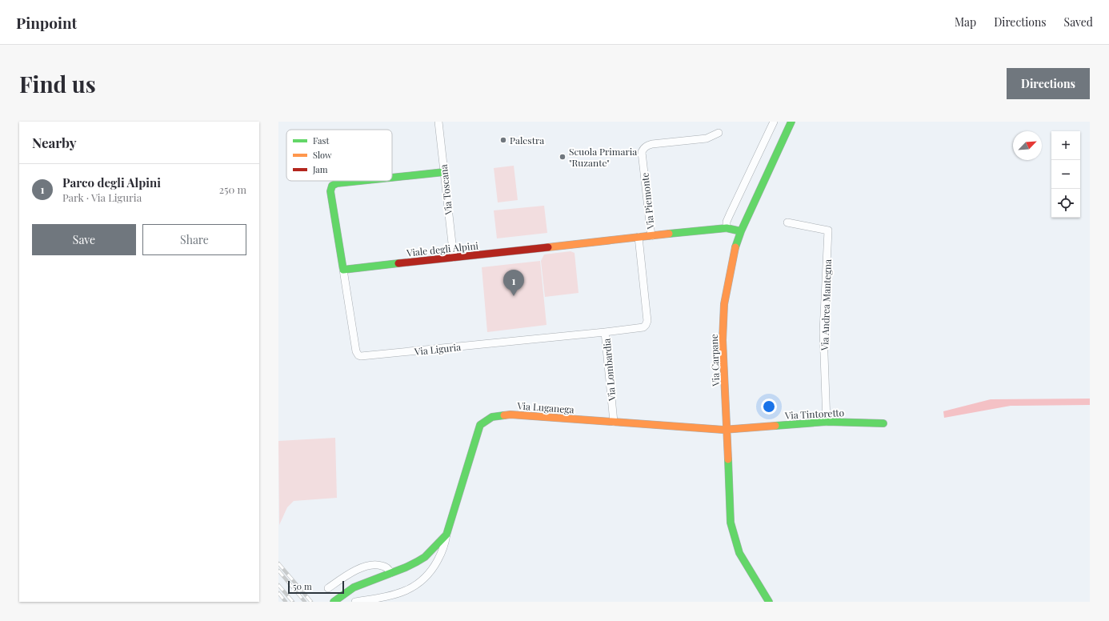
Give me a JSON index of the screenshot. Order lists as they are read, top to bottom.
{
  "streets": {
    "street": [
      "Via Toscana",
      "Via Piemonte",
      "Viale degli Alpini",
      "Via Andrea Mantegna",
      "Via Liguria",
      "Via Carpane",
      "Via Lombardia",
      "Via Luganega",
      "Via Tintoretto"
    ]
  },
  "crossings": [
    ["Via Toscana", "Viale degli Alpini"],
    ["Via Piemonte", "Viale degli Alpini"],
    ["Viale degli Alpini", "Via Liguria"],
    ["Viale degli Alpini", "Via Carpane"],
    ["Viale degli Alpini", "Via Lombardia"],
    ["Via Andrea Mantegna", "Via Tintoretto"],
    ["Via Liguria", "Via Lombardia"],
    ["Via Carpane", "Via Luganega"],
    ["Via Carpane", "Via Tintoretto"],
    ["Via Lombardia", "Via Luganega"],
    ["Via Luganega", "Via Tintoretto"]
  ],
  "places": ["Palestra", "Scuola Primaria \"Ruzante\""],
  "legend": ["Fast", "Slow", "Jam"],
  "scale_bar": "50 m",
  "north": "top right",
  "page": {
    "header": "Pinpoint",
    "nav": ["Map", "Directions", "Saved"],
    "buttons": [
      "Directions",
      ["Save", "Share"]
    ],
    "title": "Find us",
    "heading": "Nearby",
    "map_buttons": ["+", "−"],
    "list": [
      {
        "mark": "1",
        "name": "Parco degli Alpini",
        "note": "Park · Via Liguria",
        "value": "250 m"
      }
    ],
    "pins": "1",
    "scale": "50 m"
  }
}
